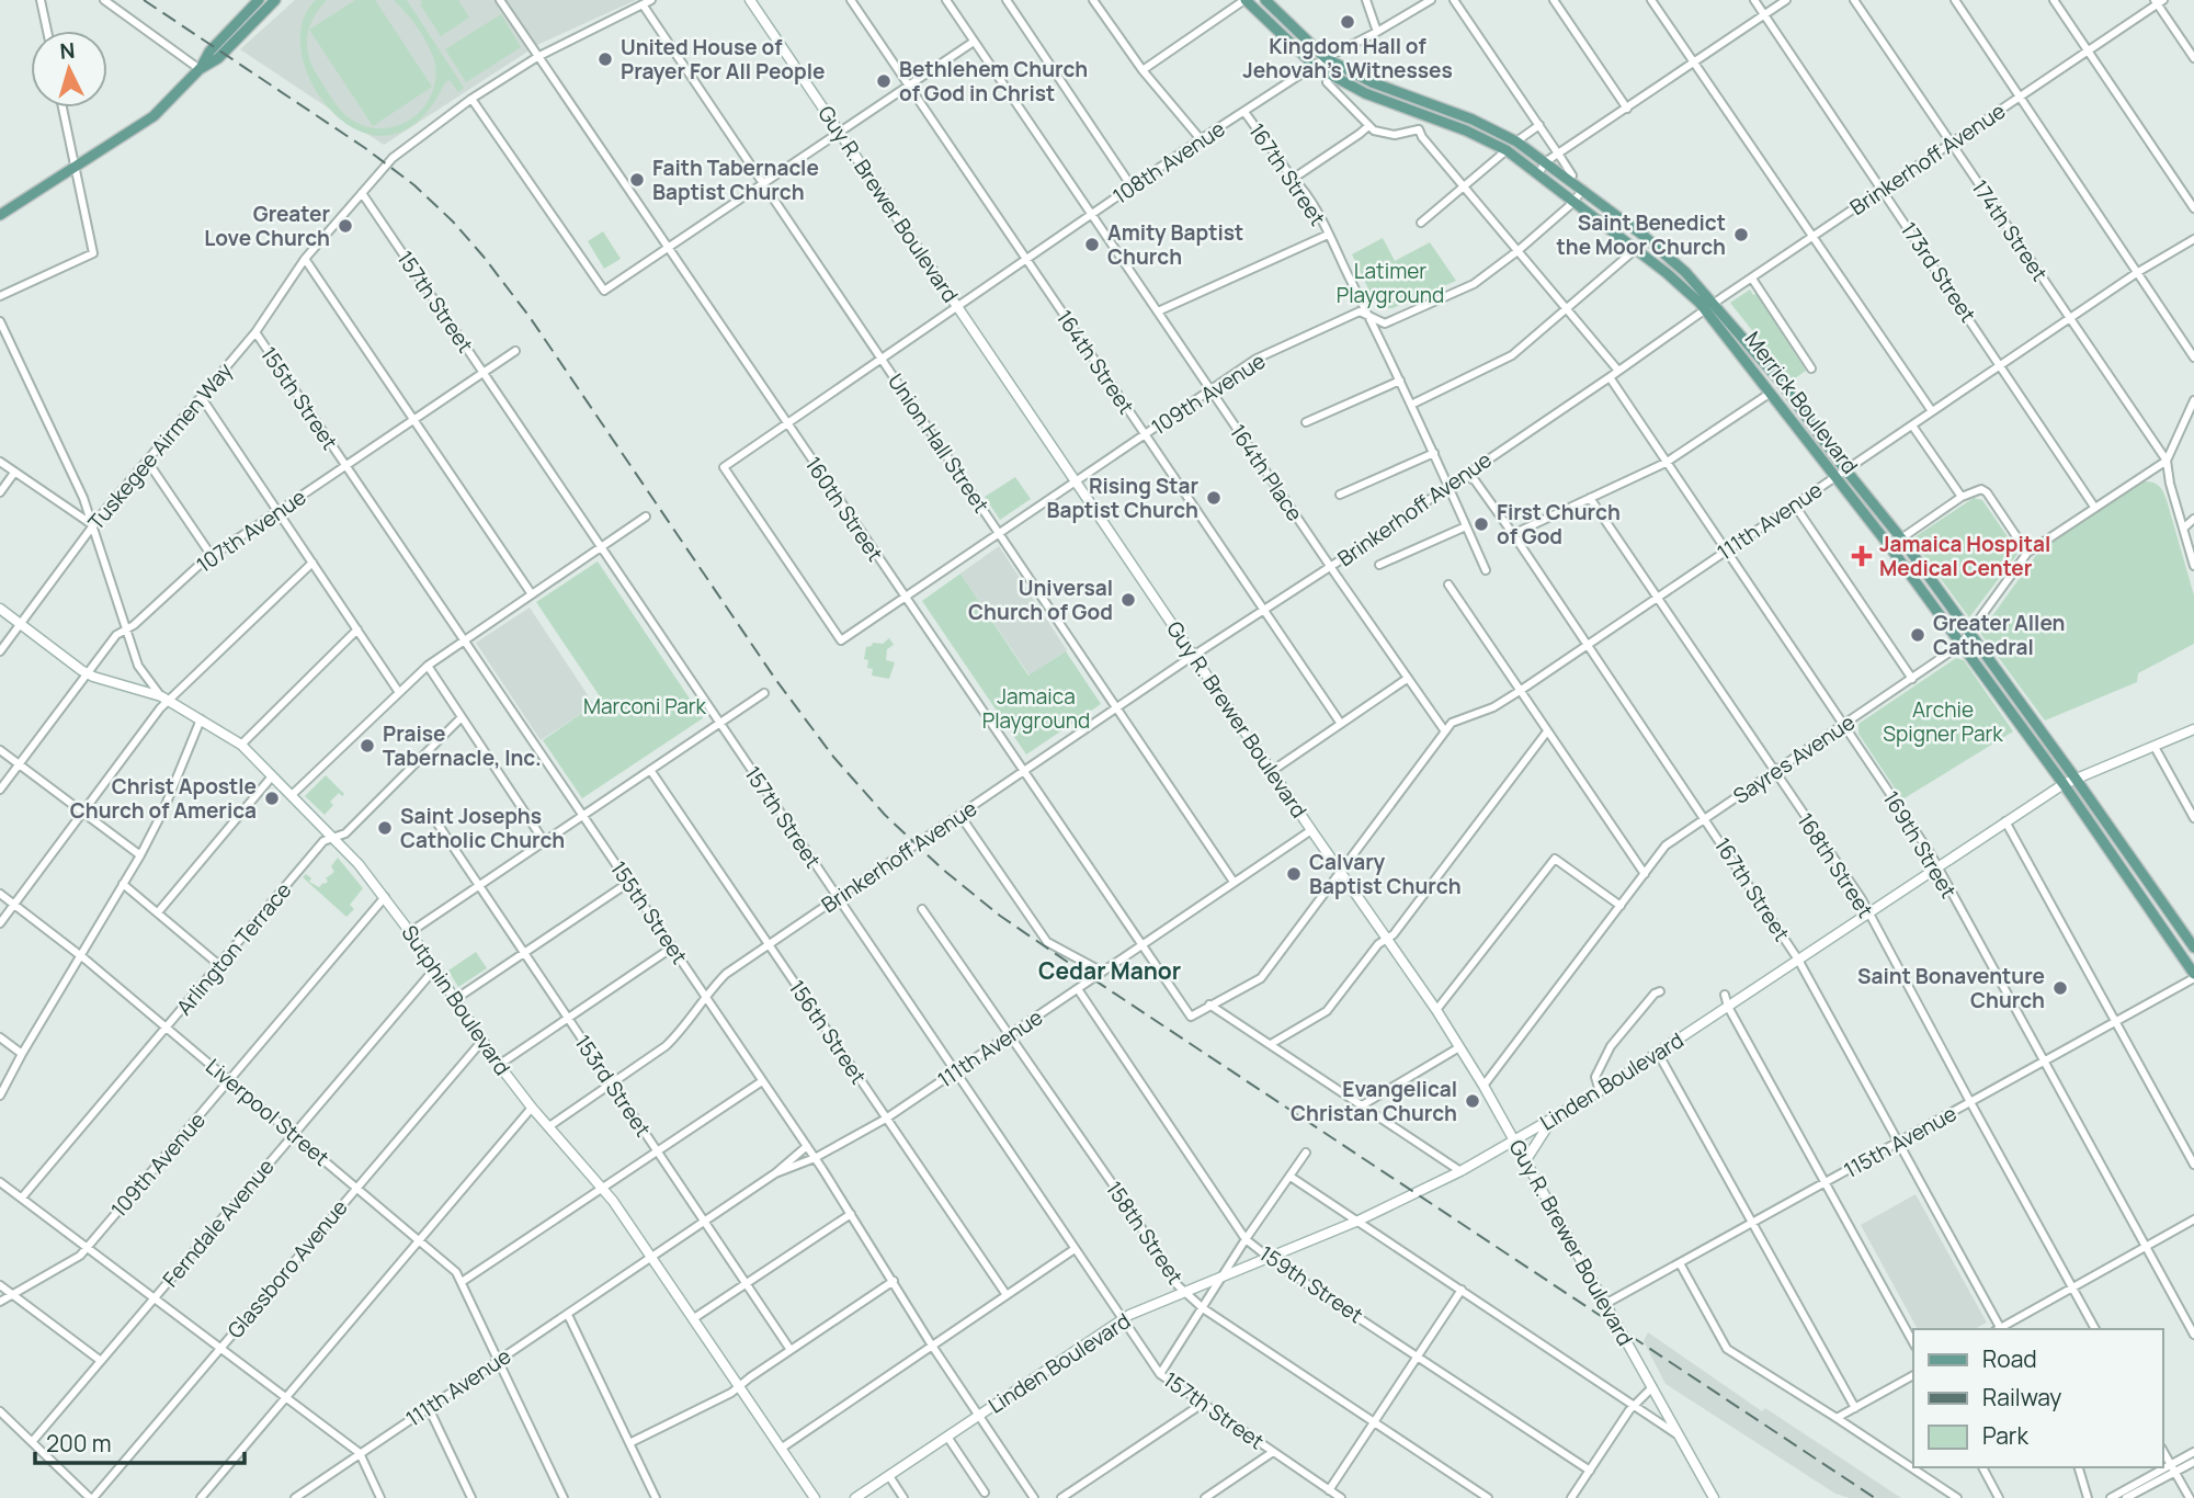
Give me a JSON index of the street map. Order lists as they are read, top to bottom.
{
  "streets": {
    "main road": [
      "Guy R. Brewer Boulevard",
      "Merrick Boulevard",
      "Sutphin Boulevard",
      "Linden Boulevard"
    ],
    "street": [
      "Brinkerhoff Avenue",
      "108th Avenue",
      "167th Street",
      "174th Street",
      "173rd Street",
      "157th Street",
      "164th Street",
      "109th Avenue",
      "155th Street",
      "Union Hall Street",
      "Tuskegee Airmen Way",
      "164th Place",
      "160th Street",
      "111th Avenue",
      "107th Avenue",
      "Sayres Avenue",
      "169th Street",
      "168th Street",
      "Arlington Terrace",
      "156th Street",
      "153rd Street",
      "Liverpool Street",
      "115th Avenue",
      "Ferndale Avenue",
      "158th Street",
      "Glassboro Avenue",
      "159th Street"
    ]
  },
  "crossings": [
    ["Brinkerhoff Avenue", "167th Street"],
    ["Brinkerhoff Avenue", "Guy R. Brewer Boulevard"],
    ["Brinkerhoff Avenue", "174th Street"],
    ["Brinkerhoff Avenue", "173rd Street"],
    ["Brinkerhoff Avenue", "157th Street"],
    ["Brinkerhoff Avenue", "164th Street"],
    ["Brinkerhoff Avenue", "155th Street"],
    ["Brinkerhoff Avenue", "Merrick Boulevard"],
    ["Brinkerhoff Avenue", "Union Hall Street"],
    ["Brinkerhoff Avenue", "164th Place"],
    ["Brinkerhoff Avenue", "160th Street"],
    ["Brinkerhoff Avenue", "169th Street"],
    ["Brinkerhoff Avenue", "Sutphin Boulevard"],
    ["Brinkerhoff Avenue", "156th Street"],
    ["Brinkerhoff Avenue", "153rd Street"],
    ["108th Avenue", "167th Street"],
    ["108th Avenue", "Guy R. Brewer Boulevard"],
    ["108th Avenue", "164th Street"],
    ["108th Avenue", "109th Avenue"],
    ["108th Avenue", "Merrick Boulevard"],
    ["108th Avenue", "Union Hall Street"],
    ["108th Avenue", "164th Place"],
    ["108th Avenue", "160th Street"],
    ["167th Street", "109th Avenue"],
    ["167th Street", "111th Avenue"],
    ["167th Street", "Sayres Avenue"],
    ["167th Street", "Linden Boulevard"],
    ["167th Street", "115th Avenue"],
    ["Guy R. Brewer Boulevard", "109th Avenue"],
    ["Guy R. Brewer Boulevard", "111th Avenue"],
    ["Guy R. Brewer Boulevard", "Sayres Avenue"],
    ["Guy R. Brewer Boulevard", "Linden Boulevard"],
    ["Guy R. Brewer Boulevard", "115th Avenue"],
    ["174th Street", "111th Avenue"],
    ["174th Street", "Sayres Avenue"],
    ["173rd Street", "111th Avenue"],
    ["173rd Street", "Sayres Avenue"],
    ["157th Street", "Tuskegee Airmen Way"],
    ["157th Street", "111th Avenue"],
    ["157th Street", "107th Avenue"],
    ["157th Street", "Linden Boulevard"],
    ["164th Street", "109th Avenue"],
    ["109th Avenue", "Merrick Boulevard"],
    ["109th Avenue", "Union Hall Street"],
    ["109th Avenue", "164th Place"],
    ["109th Avenue", "160th Street"],
    ["109th Avenue", "Sutphin Boulevard"],
    ["109th Avenue", "Liverpool Street"],
    ["155th Street", "Tuskegee Airmen Way"],
    ["155th Street", "111th Avenue"],
    ["155th Street", "107th Avenue"],
    ["155th Street", "Linden Boulevard"],
    ["Merrick Boulevard", "111th Avenue"],
    ["Merrick Boulevard", "Sayres Avenue"],
    ["Merrick Boulevard", "Linden Boulevard"],
    ["Merrick Boulevard", "115th Avenue"],
    ["Union Hall Street", "Tuskegee Airmen Way"],
    ["Union Hall Street", "111th Avenue"],
    ["Tuskegee Airmen Way", "160th Street"],
    ["Tuskegee Airmen Way", "Sutphin Boulevard"],
    ["164th Place", "111th Avenue"],
    ["160th Street", "111th Avenue"],
    ["111th Avenue", "169th Street"],
    ["111th Avenue", "168th Street"],
    ["111th Avenue", "Sutphin Boulevard"],
    ["111th Avenue", "156th Street"],
    ["111th Avenue", "153rd Street"],
    ["111th Avenue", "Liverpool Street"],
    ["111th Avenue", "158th Street"],
    ["111th Avenue", "159th Street"],
    ["107th Avenue", "Sutphin Boulevard"],
    ["Sayres Avenue", "169th Street"],
    ["Sayres Avenue", "168th Street"],
    ["169th Street", "Linden Boulevard"],
    ["169th Street", "115th Avenue"],
    ["168th Street", "Linden Boulevard"],
    ["168th Street", "115th Avenue"],
    ["Arlington Terrace", "Sutphin Boulevard"],
    ["Arlington Terrace", "Liverpool Street"],
    ["Sutphin Boulevard", "Ferndale Avenue"],
    ["Sutphin Boulevard", "Glassboro Avenue"],
    ["Linden Boulevard", "158th Street"],
    ["Linden Boulevard", "159th Street"],
    ["Liverpool Street", "Ferndale Avenue"],
    ["Liverpool Street", "Glassboro Avenue"]
  ],
  "districts": ["Cedar Manor"],
  "parks": [
    "Latimer Playground",
    "Jamaica Playground",
    "Marconi Park",
    "Archie Spigner Park"
  ],
  "places": {
    "other": [
      "Kingdom Hall of Jehovah's Witnesses",
      "United House of Prayer For All People",
      "Bethlehem Church of God in Christ",
      "Faith Tabernacle Baptist Church",
      "Greater Love Church",
      "Saint Benedict the Moor Church",
      "Amity Baptist Church",
      "Rising Star Baptist Church",
      "First Church of God",
      "Universal Church of God",
      "Greater Allen Cathedral",
      "Praise Tabernacle, Inc.",
      "Christ Apostle Church of America",
      "Saint Josephs Catholic Church",
      "Calvary Baptist Church",
      "Saint Bonaventure Church",
      "Evangelical Christan Church"
    ],
    "health": ["Jamaica Hospital Medical Center"]
  },
  "legend": ["Road", "Railway", "Park"],
  "scale_bar": "200 m",
  "north": "top"
}
